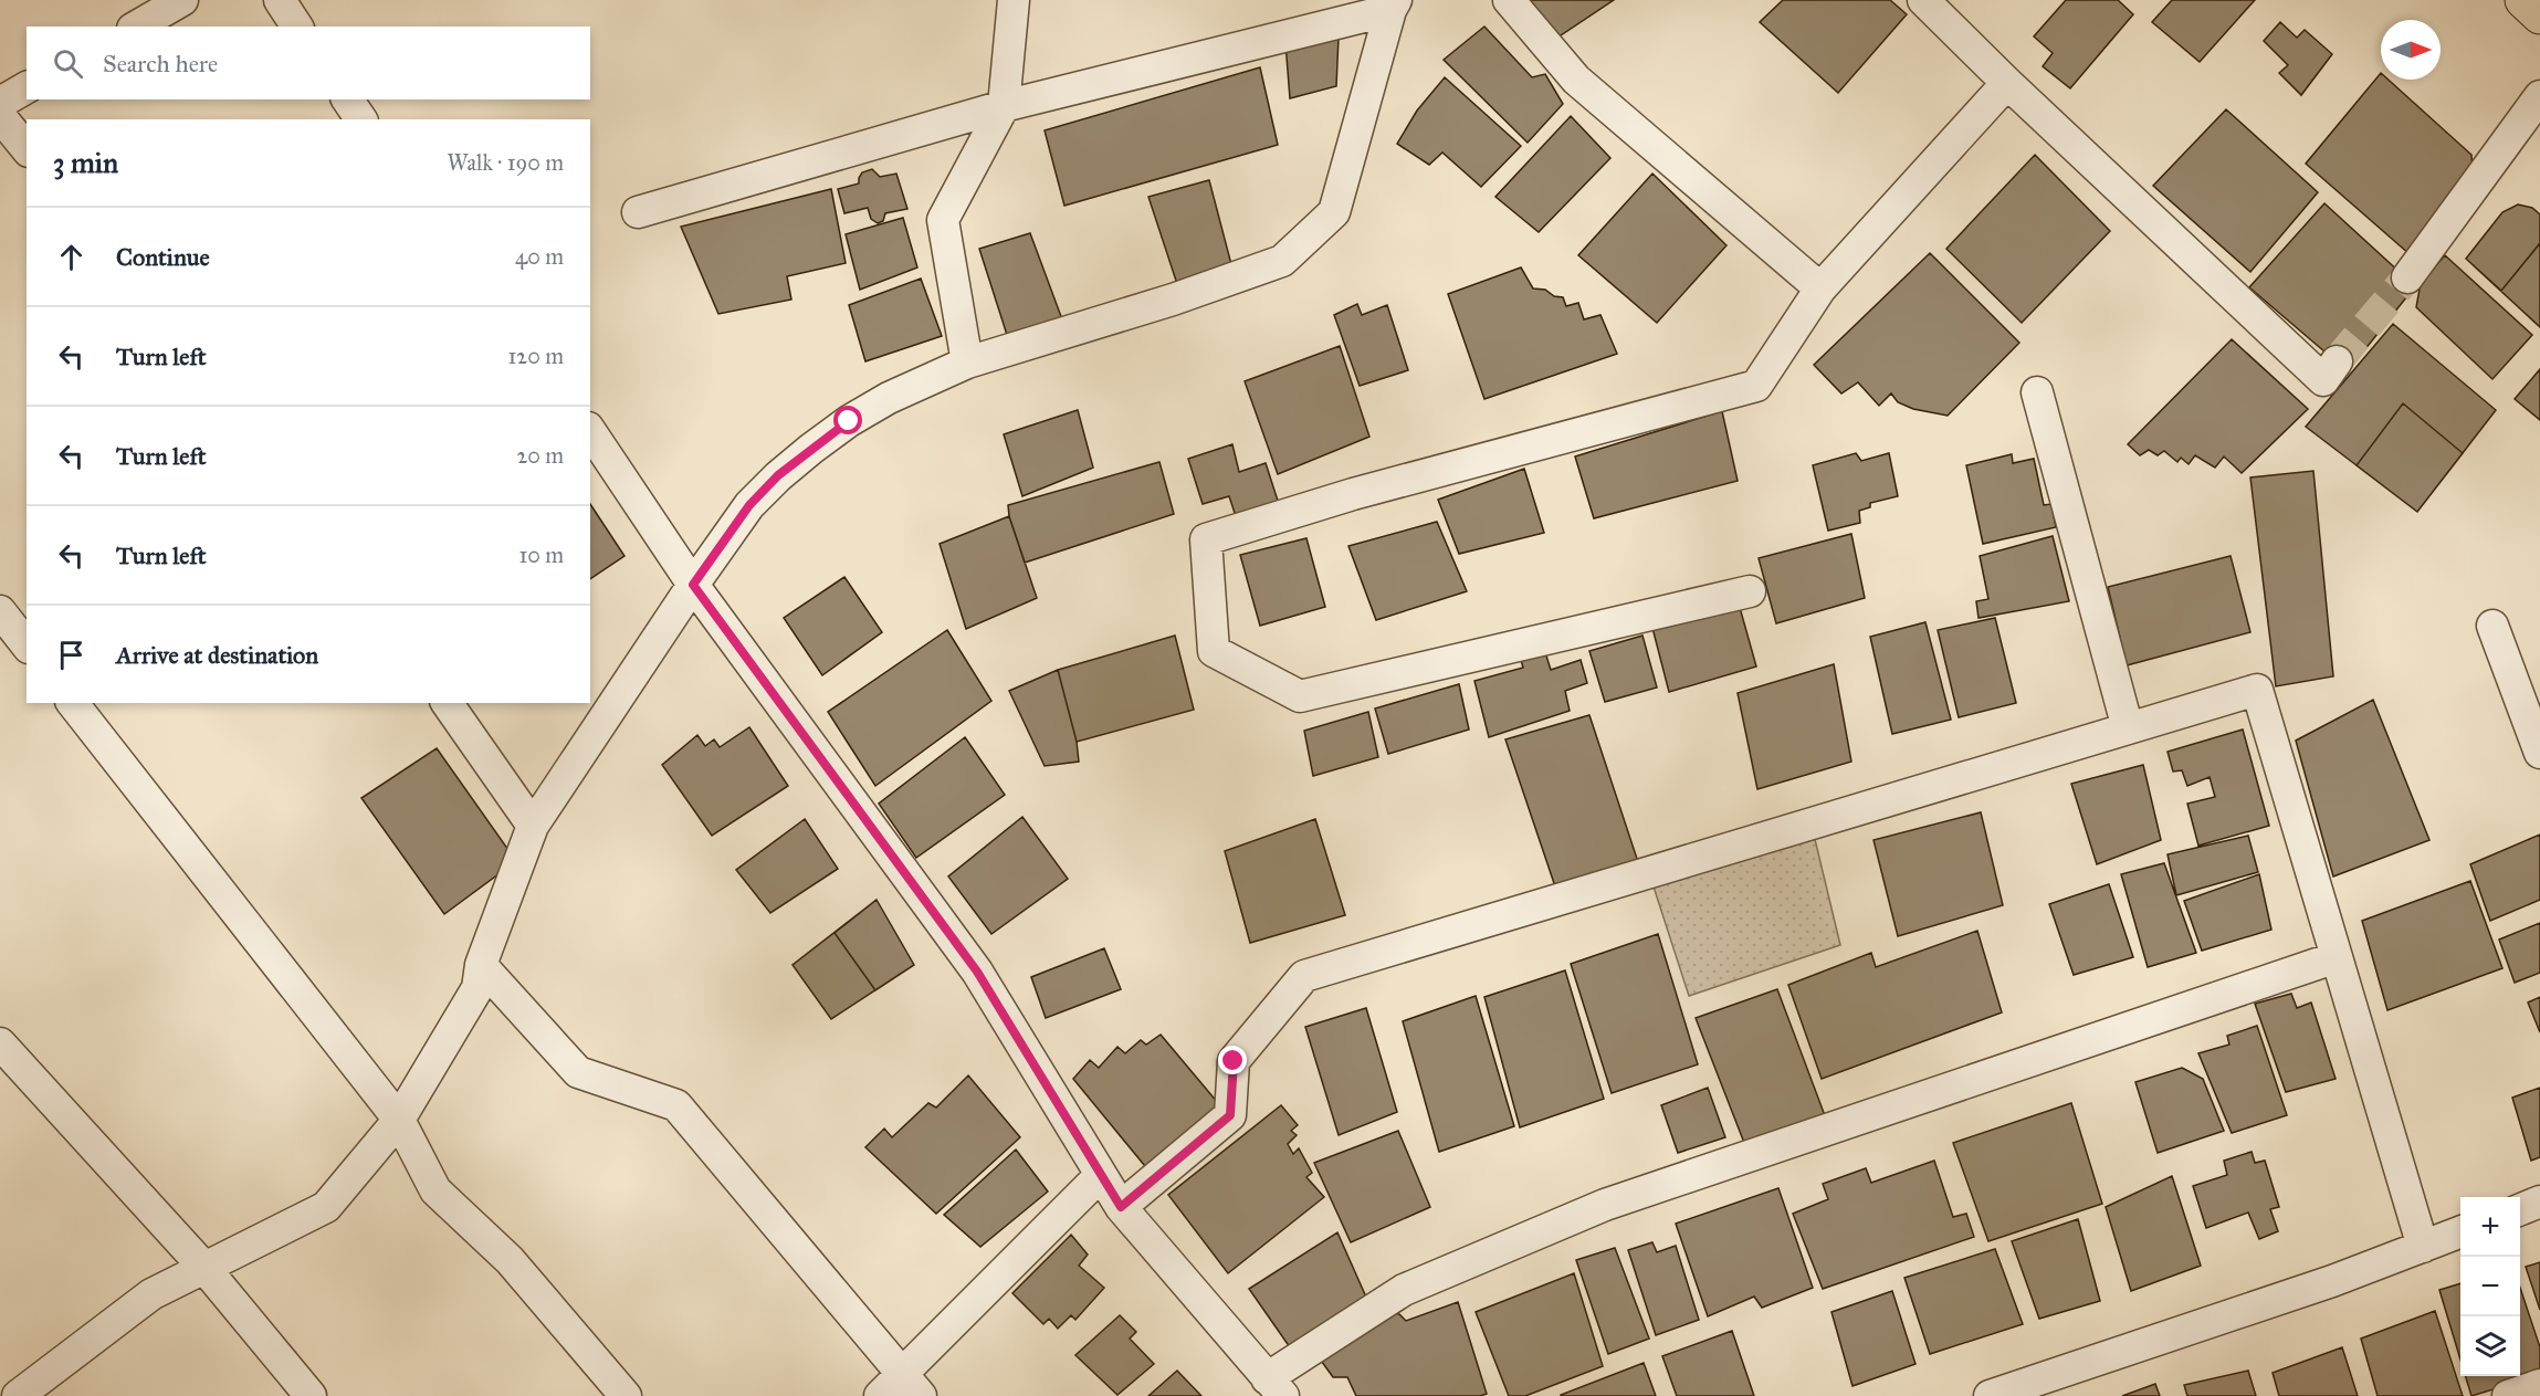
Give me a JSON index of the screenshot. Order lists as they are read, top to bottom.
{
  "north": "right",
  "page": {
    "search": "Search here",
    "heading": ["3 min", "Walk · 190 m"],
    "list": [
      ["Continue", "40 m"],
      ["Turn left", "120 m"],
      ["Turn left", "20 m"],
      ["Turn left", "10 m"],
      "Arrive at destination"
    ],
    "map_buttons": ["+", "−"]
  }
}
